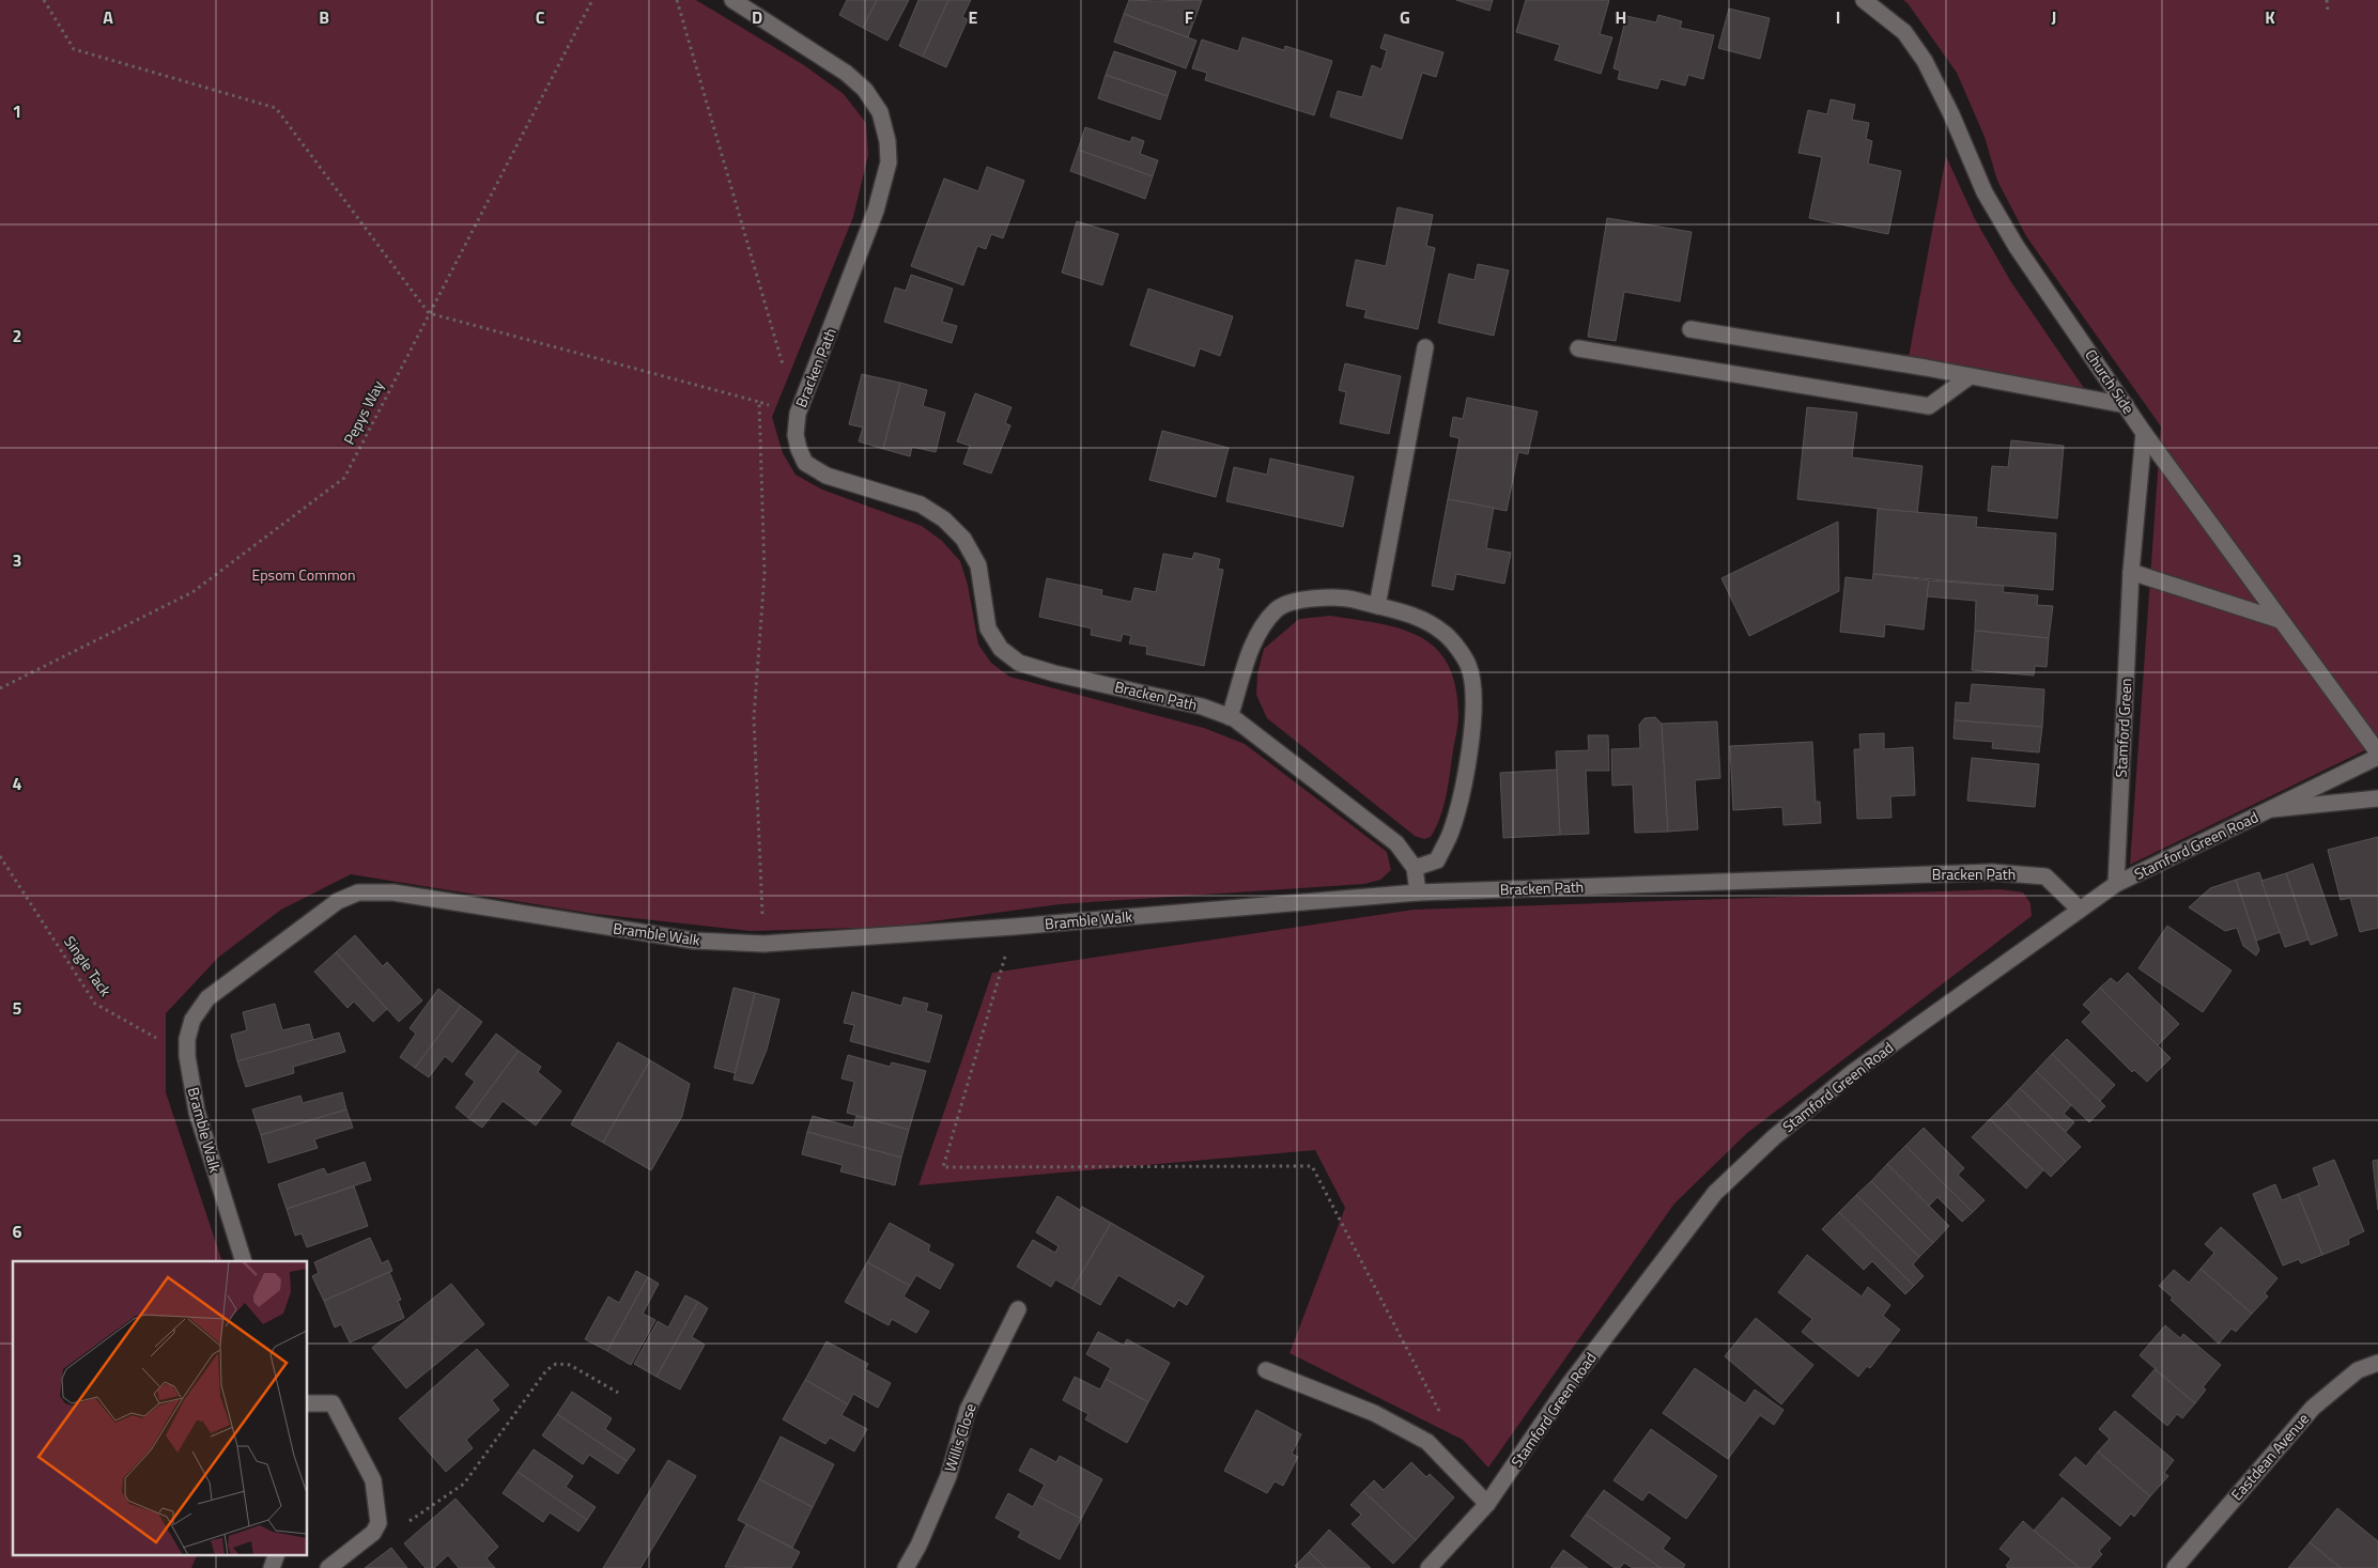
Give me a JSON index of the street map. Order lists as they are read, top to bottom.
{
  "streets": {
    "street": [
      "Bracken Path",
      "Church Side",
      "Stamford Green",
      "Stamford Green Road",
      "Bramble Walk",
      "Willis Close",
      "Eastdean Avenue"
    ],
    "path": ["Pepys Way", "Single Tack"]
  },
  "crossings": [
    ["Bracken Path", "Stamford Green Road"],
    ["Bracken Path", "Bramble Walk"],
    ["Church Side", "Stamford Green"],
    ["Stamford Green", "Stamford Green Road"],
    ["Bramble Walk", "Single Tack"]
  ],
  "parks": ["Epsom Common"],
  "grid": {
    "columns": [
      "A",
      "B",
      "C",
      "D",
      "E",
      "F",
      "G",
      "H",
      "I",
      "J",
      "K"
    ],
    "rows": [
      "1",
      "2",
      "3",
      "4",
      "5",
      "6"
    ]
  }
}
